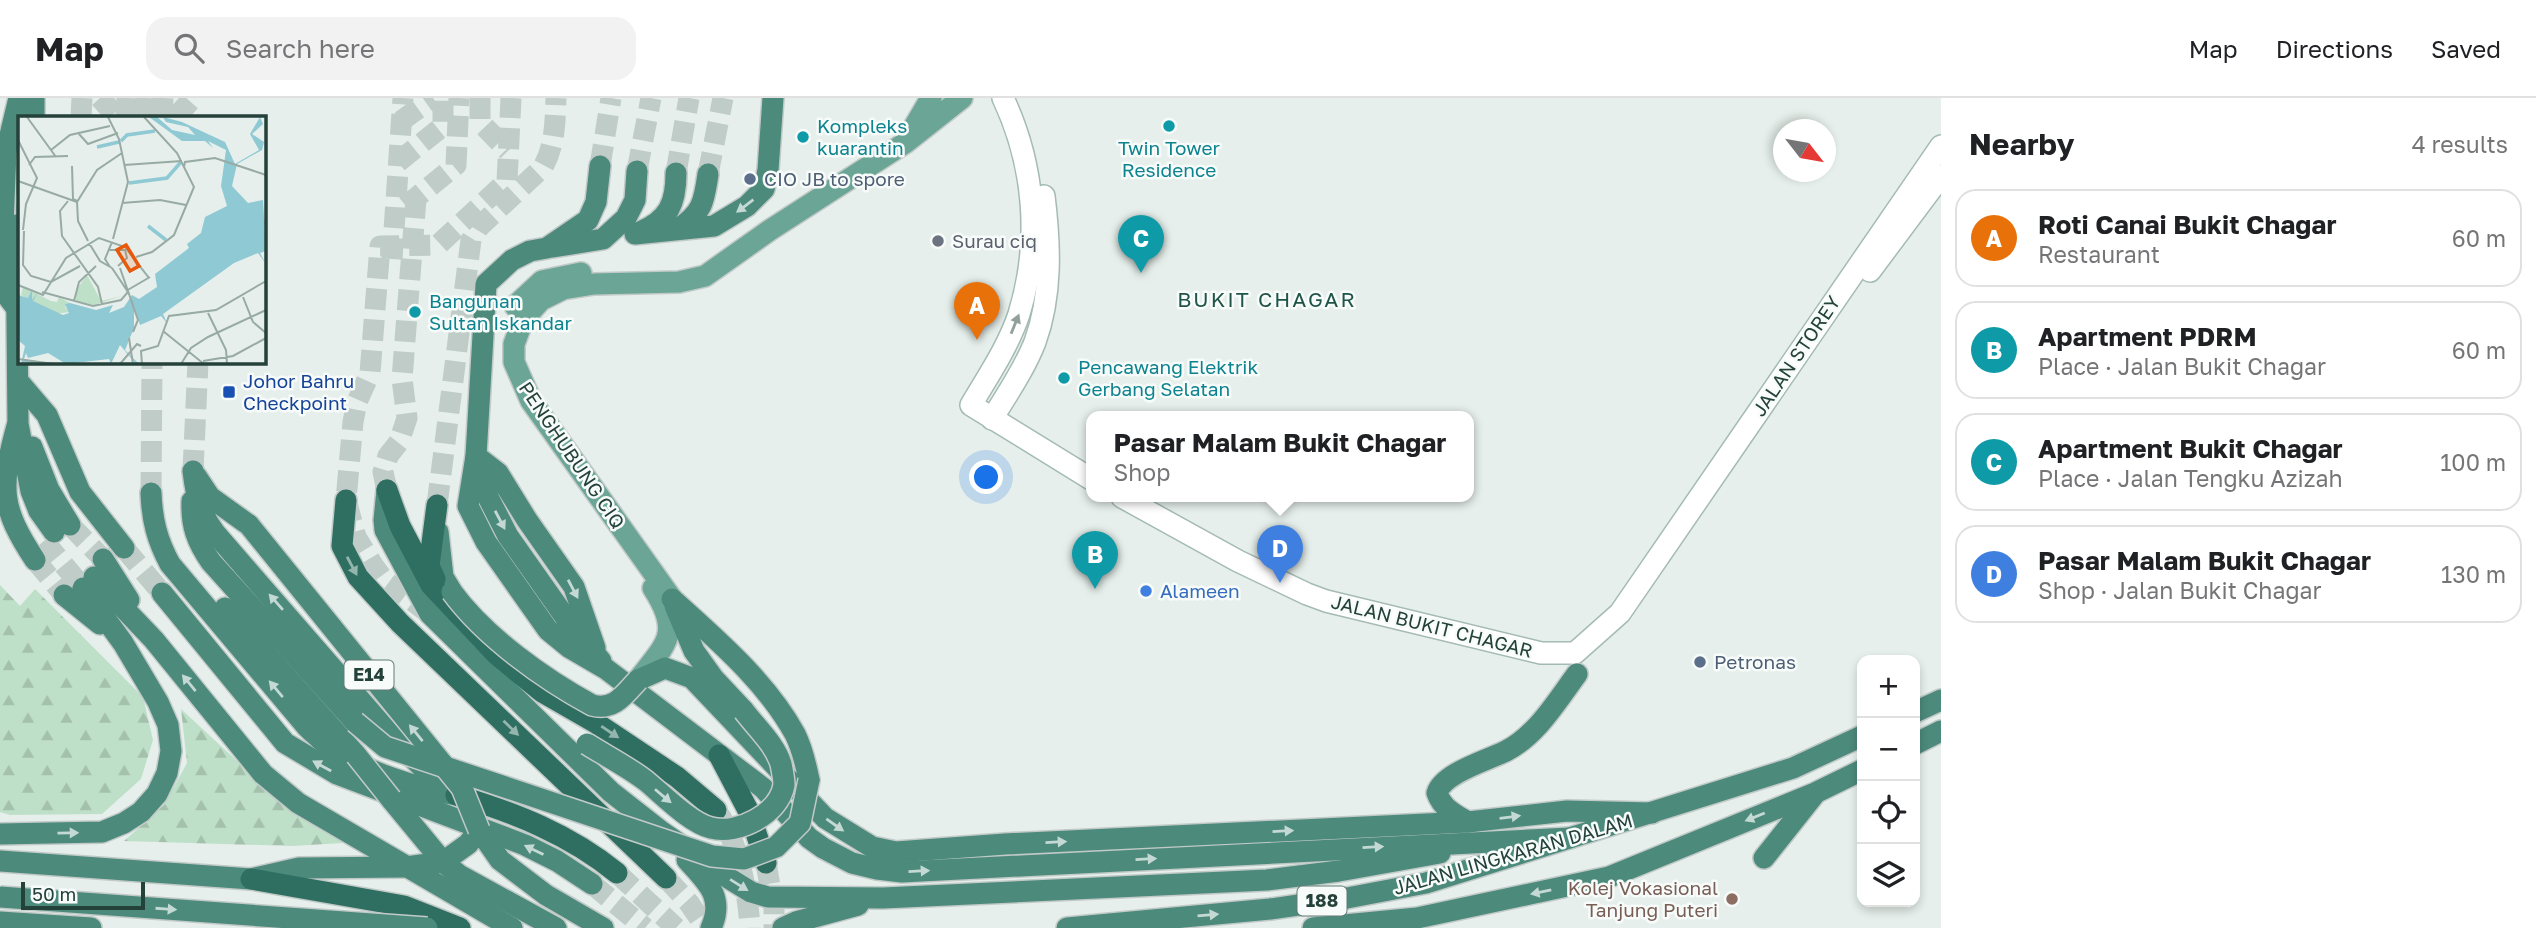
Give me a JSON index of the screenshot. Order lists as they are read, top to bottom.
{
  "streets": {
    "highway": ["E14", "JALAN LINGKARAN DALAM", "188"],
    "main road": ["JALAN STOREY", "PENGHUBUNG CIQ", "JALAN BUKIT CHAGAR"]
  },
  "crossings": [
    ["JALAN STOREY", "JALAN BUKIT CHAGAR"]
  ],
  "districts": ["BUKIT CHAGAR"],
  "places": {
    "other": [
      "Twin Tower Residence",
      "Kompleks kuarantin",
      "CIO JB to spore",
      "Surau ciq",
      "Bangunan Sultan Iskandar",
      "Pencawang Elektrik Gerbang Selatan",
      "Alameen",
      "Petronas",
      "Kolej Vokasional Tanjung Puteri"
    ],
    "transit": ["Johor Bahru Checkpoint"]
  },
  "scale_bar": "50 m",
  "north": "bottom right",
  "page": {
    "header": "Map",
    "search": "Search here",
    "nav": ["Map", "Directions", "Saved"],
    "heading": ["Nearby", "4 results"],
    "list": [
      {
        "mark": "A",
        "name": "Roti Canai Bukit Chagar",
        "note": "Restaurant",
        "value": "60 m"
      },
      {
        "mark": "B",
        "name": "Apartment PDRM",
        "note": "Place · Jalan Bukit Chagar",
        "value": "60 m"
      },
      {
        "mark": "C",
        "name": "Apartment Bukit Chagar",
        "note": "Place · Jalan Tengku Azizah",
        "value": "100 m"
      },
      {
        "mark": "D",
        "name": "Pasar Malam Bukit Chagar",
        "note": "Shop · Jalan Bukit Chagar",
        "value": "130 m"
      }
    ],
    "pins": [
      "C",
      "A",
      "D",
      "B"
    ],
    "popup": ["Pasar Malam Bukit Chagar", "Shop"],
    "map_buttons": ["+", "−"],
    "scale": "50 m"
  }
}
